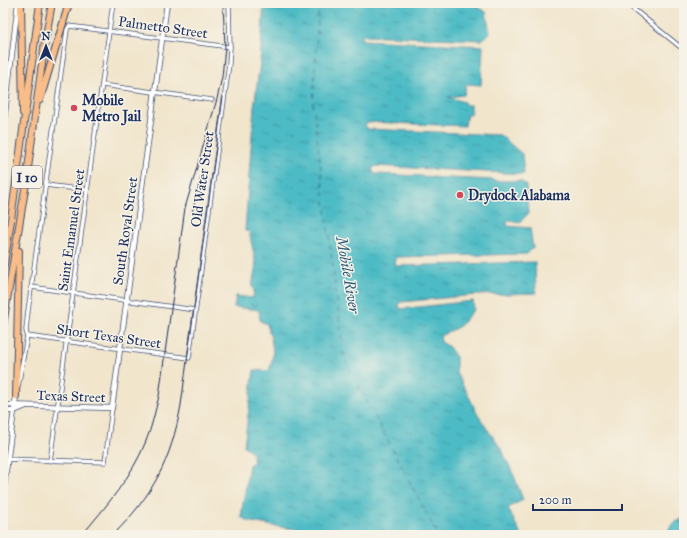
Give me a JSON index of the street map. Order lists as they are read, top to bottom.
{
  "streets": {
    "highway": ["I 10"],
    "street": [
      "Palmetto Street",
      "Old Water Street",
      "Saint Emanuel Street",
      "South Royal Street",
      "Short Texas Street",
      "Texas Street"
    ]
  },
  "crossings": [
    ["Palmetto Street", "Old Water Street"],
    ["Palmetto Street", "Saint Emanuel Street"],
    ["Palmetto Street", "South Royal Street"],
    ["Old Water Street", "Short Texas Street"],
    ["Saint Emanuel Street", "South Royal Street"],
    ["Saint Emanuel Street", "Short Texas Street"],
    ["Saint Emanuel Street", "Texas Street"],
    ["South Royal Street", "Short Texas Street"],
    ["South Royal Street", "Texas Street"]
  ],
  "water": ["Mobile River"],
  "places": ["Mobile Metro Jail", "Drydock Alabama"],
  "scale_bar": "200 m",
  "north": "top"
}
